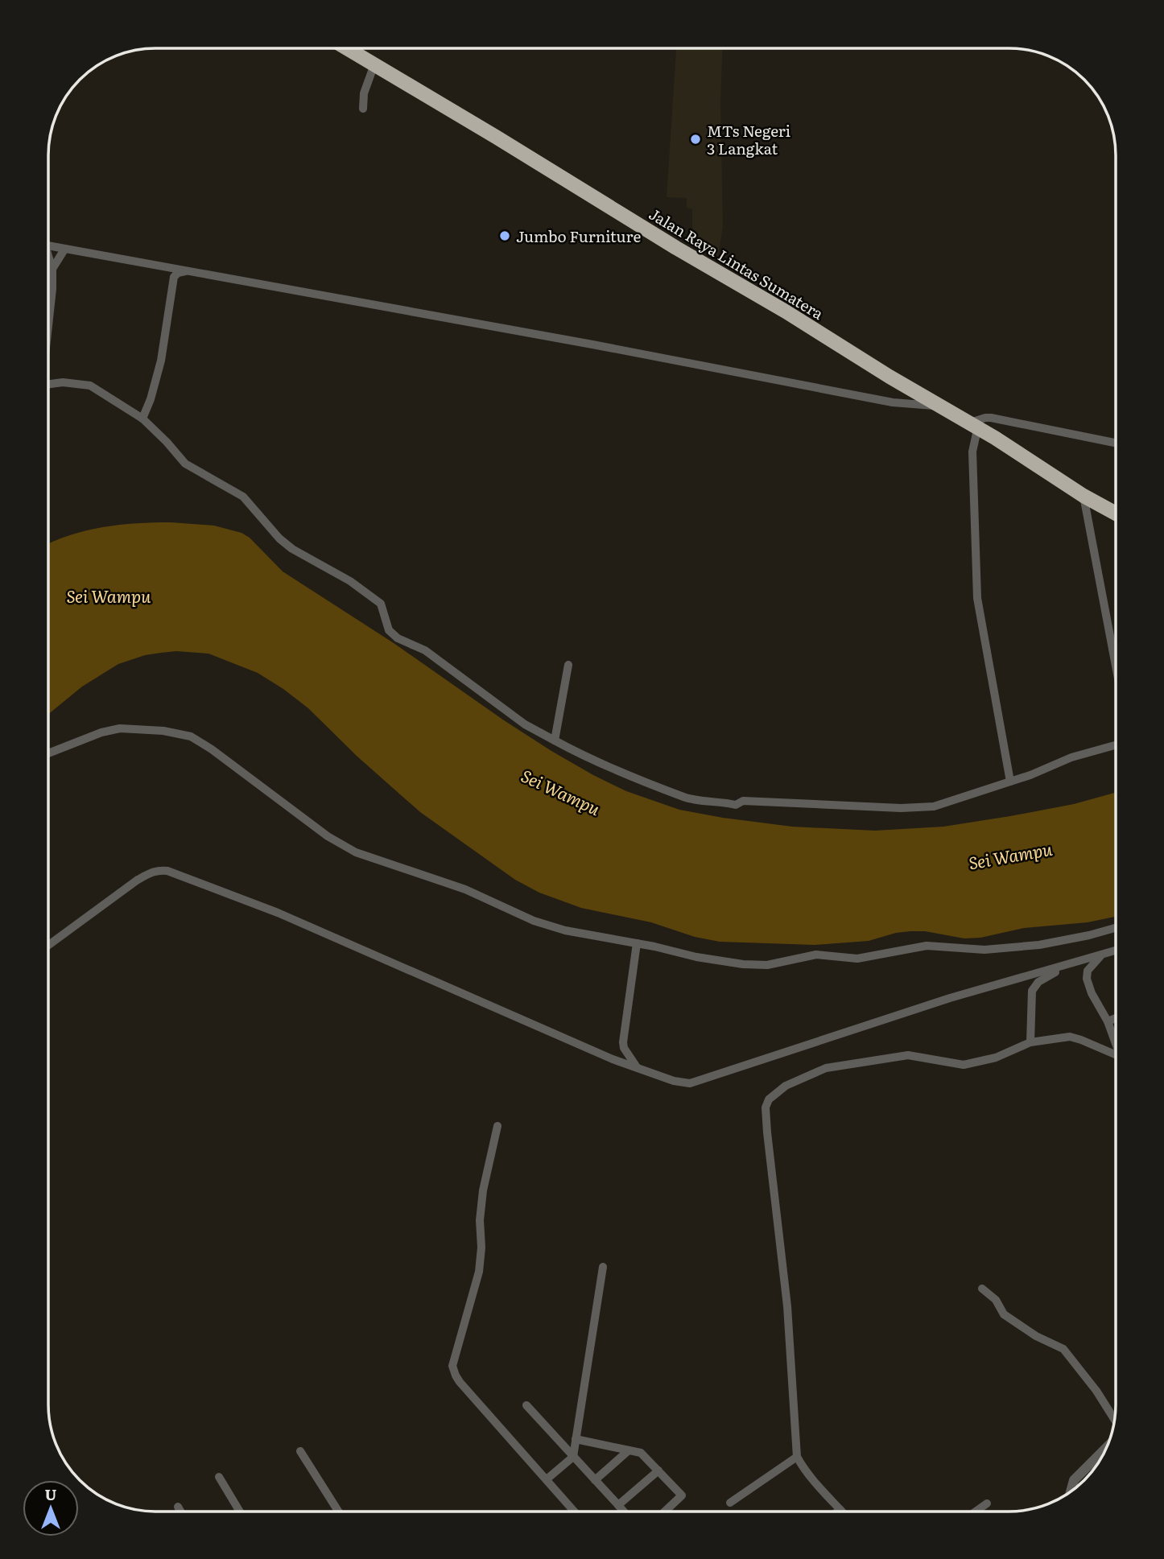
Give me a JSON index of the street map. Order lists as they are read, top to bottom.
{
  "streets": {
    "highway": ["Jalan Raya Lintas Sumatera"]
  },
  "water": ["Sei Wampu"],
  "places": ["MTs Negeri 3 Langkat", "Jumbo Furniture"],
  "north": "top"
}
